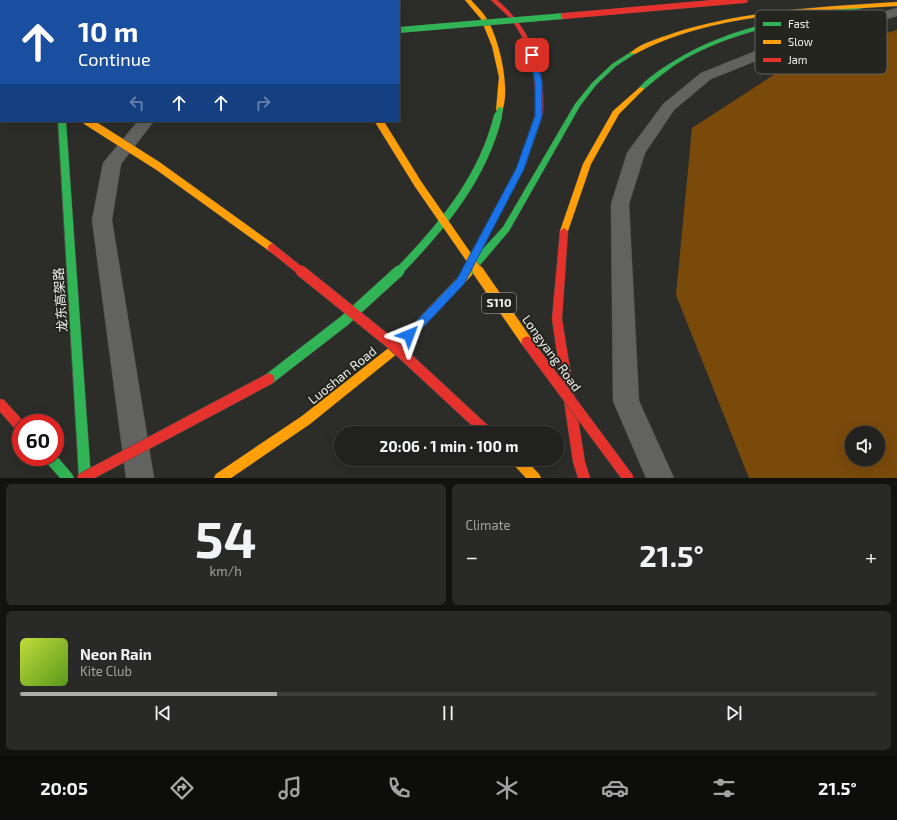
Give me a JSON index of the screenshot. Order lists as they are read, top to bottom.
{
  "streets": {
    "main road": [
      "龙东高架路",
      "S110",
      "Longyang Road",
      "Luoshan Road"
    ]
  },
  "legend": ["Fast", "Slow", "Jam"],
  "page": {
    "turn": ["10 m", "Continue"],
    "limit": "60",
    "trip": "20:06 · 1 min · 100 m",
    "tile": [
      ["54", "km/h"],
      "Climate"
    ],
    "heat": ["−", "21.5°", "+"],
    "song": ["Neon Rain", "Kite Club"],
    "tabs": ["20:05", "21.5°"]
  }
}
